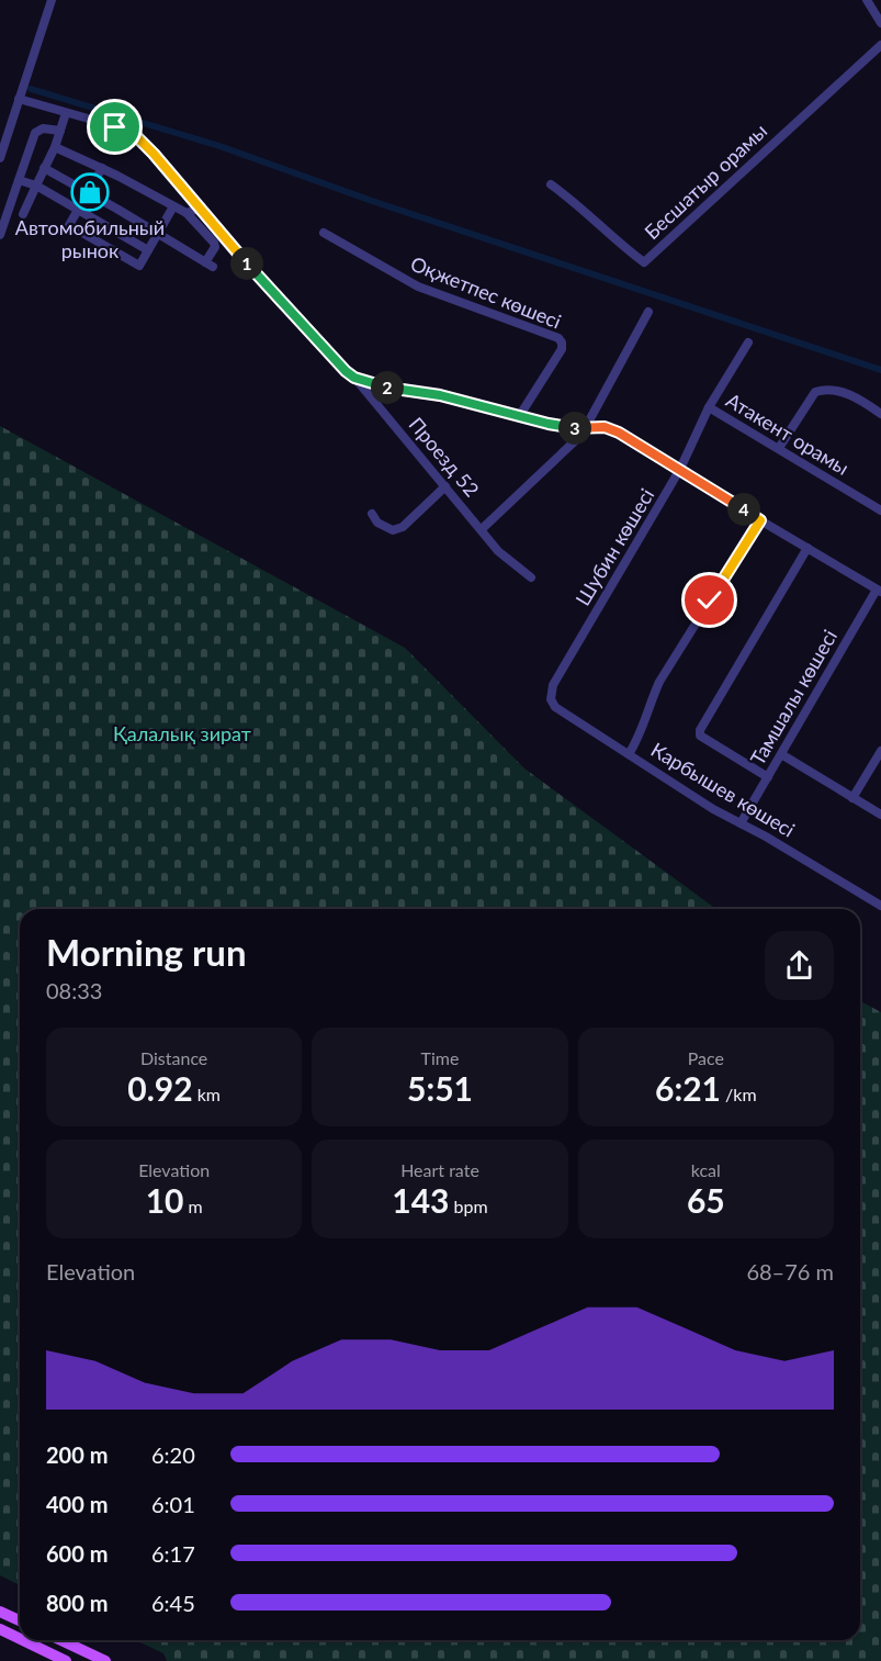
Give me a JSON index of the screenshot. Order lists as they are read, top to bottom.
{
  "streets": {
    "street": [
      "Бесшатыр орамы",
      "Оқжетпес көшесі",
      "Атакент орамы",
      "Проезд 52",
      "Шубин көшесі",
      "Тамшалы көшесі",
      "Карбышев көшесі"
    ]
  },
  "crossings": [
    ["Атакент орамы", "Шубин көшесі"],
    ["Шубин көшесі", "Карбышев көшесі"],
    ["Тамшалы көшесі", "Карбышев көшесі"]
  ],
  "parks": ["Қалалық зират"],
  "places": {
    "shop": ["Автомобильный рынок"]
  },
  "page": {
    "pins": [
      "1",
      "2",
      "3",
      "4"
    ],
    "heading": ["Morning run", "08:33"],
    "stats": [
      ["Distance", "0.92 km"],
      ["Time", "5:51"],
      ["Pace", "6:21 /km"],
      ["Elevation", "10 m"],
      ["Heart rate", "143 bpm"],
      ["kcal", "65"]
    ],
    "chart": ["Elevation", "68–76 m"],
    "list": [
      {
        "name": "200 m",
        "note": "6:20"
      },
      {
        "name": "400 m",
        "note": "6:01"
      },
      {
        "name": "600 m",
        "note": "6:17"
      },
      {
        "name": "800 m",
        "note": "6:45"
      }
    ]
  }
}
